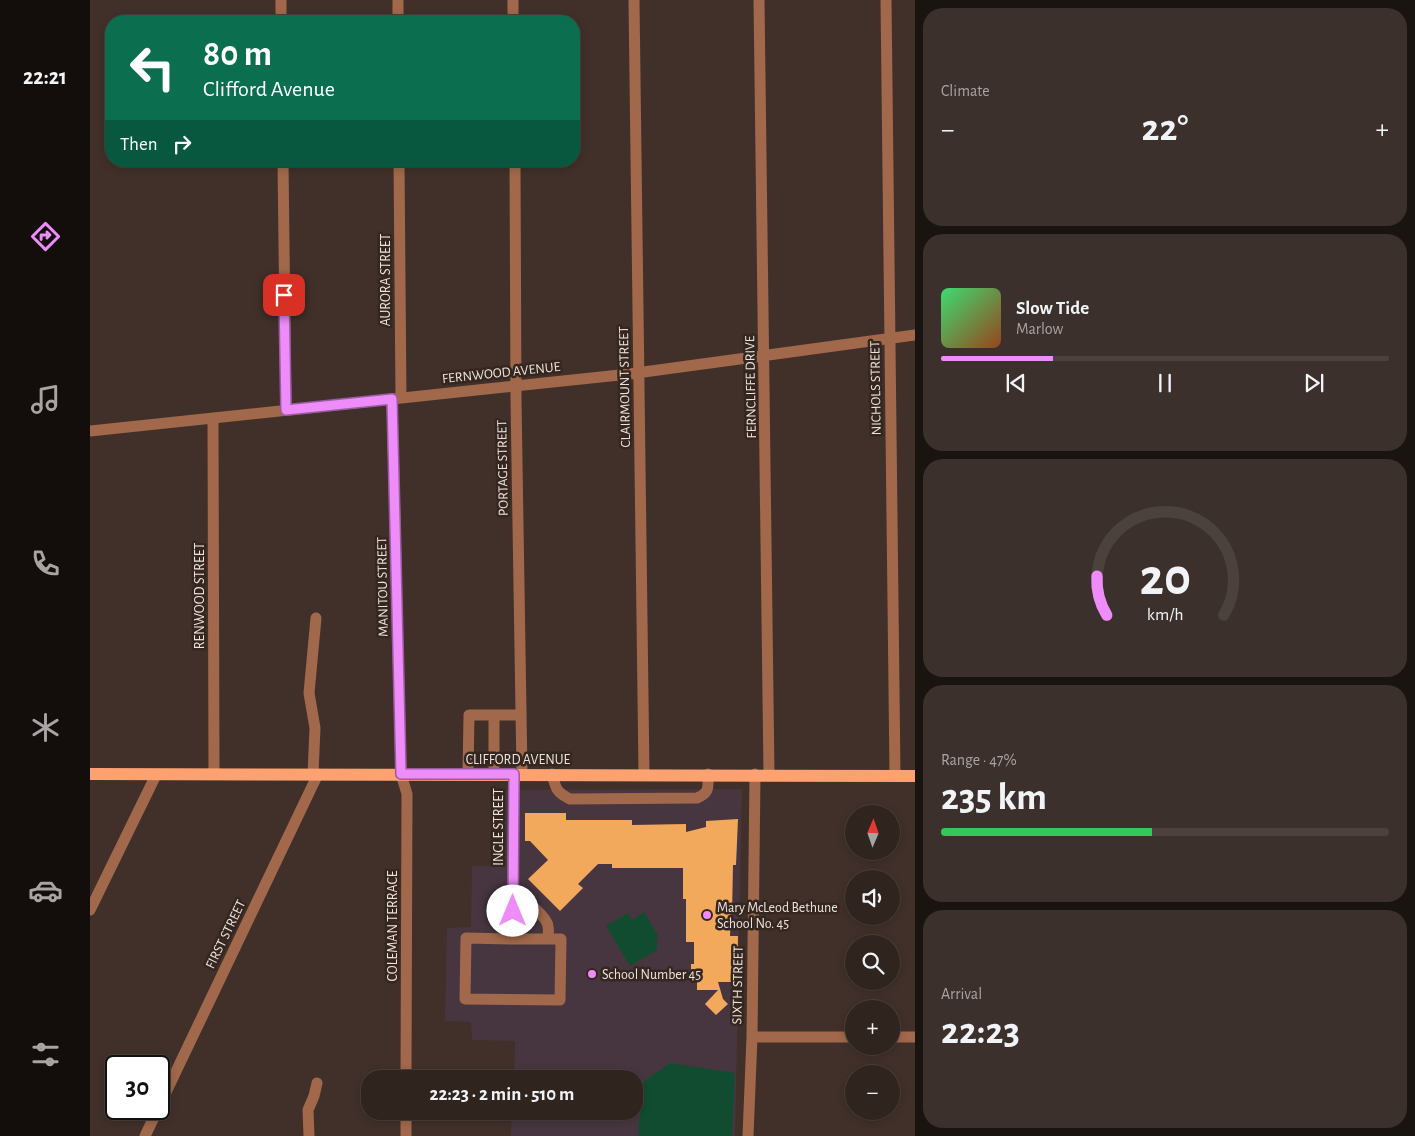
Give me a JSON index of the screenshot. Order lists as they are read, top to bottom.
{
  "streets": {
    "main road": ["CLIFFORD AVENUE"],
    "street": [
      "AURORA STREET",
      "FERNWOOD AVENUE",
      "CLAIRMOUNT STREET",
      "FERNCLIFFE DRIVE",
      "NICHOLS STREET",
      "PORTAGE STREET",
      "MANITOU STREET",
      "RENWOOD STREET",
      "INGLE STREET",
      "COLEMAN TERRACE",
      "FIRST STREET",
      "SIXTH STREET"
    ]
  },
  "crossings": [
    ["AURORA STREET", "FERNWOOD AVENUE"],
    ["AURORA STREET", "MANITOU STREET"],
    ["FERNWOOD AVENUE", "CLAIRMOUNT STREET"],
    ["FERNWOOD AVENUE", "FERNCLIFFE DRIVE"],
    ["FERNWOOD AVENUE", "NICHOLS STREET"],
    ["FERNWOOD AVENUE", "PORTAGE STREET"],
    ["FERNWOOD AVENUE", "MANITOU STREET"],
    ["FERNWOOD AVENUE", "RENWOOD STREET"],
    ["CLAIRMOUNT STREET", "CLIFFORD AVENUE"],
    ["FERNCLIFFE DRIVE", "CLIFFORD AVENUE"],
    ["NICHOLS STREET", "CLIFFORD AVENUE"],
    ["PORTAGE STREET", "CLIFFORD AVENUE"],
    ["PORTAGE STREET", "INGLE STREET"],
    ["MANITOU STREET", "CLIFFORD AVENUE"],
    ["MANITOU STREET", "COLEMAN TERRACE"],
    ["RENWOOD STREET", "CLIFFORD AVENUE"],
    ["CLIFFORD AVENUE", "INGLE STREET"],
    ["CLIFFORD AVENUE", "COLEMAN TERRACE"],
    ["CLIFFORD AVENUE", "FIRST STREET"],
    ["CLIFFORD AVENUE", "SIXTH STREET"]
  ],
  "places": ["Mary McLeod Bethune School No. 45", "School Number 45"],
  "north": "top",
  "page": {
    "tabs": "22:21",
    "tile": [
      "Climate",
      ["Range · 47%", "235 km"],
      ["Arrival", "22:23"]
    ],
    "turn": ["80 m", "Clifford Avenue"],
    "heat": ["−", "22°", "+"],
    "then": "Then",
    "song": ["Slow Tide", "Marlow"],
    "map_buttons": ["+", "−"],
    "limit": "30",
    "trip": "22:23 · 2 min · 510 m",
    "gauge": ["20", "km/h"]
  }
}
